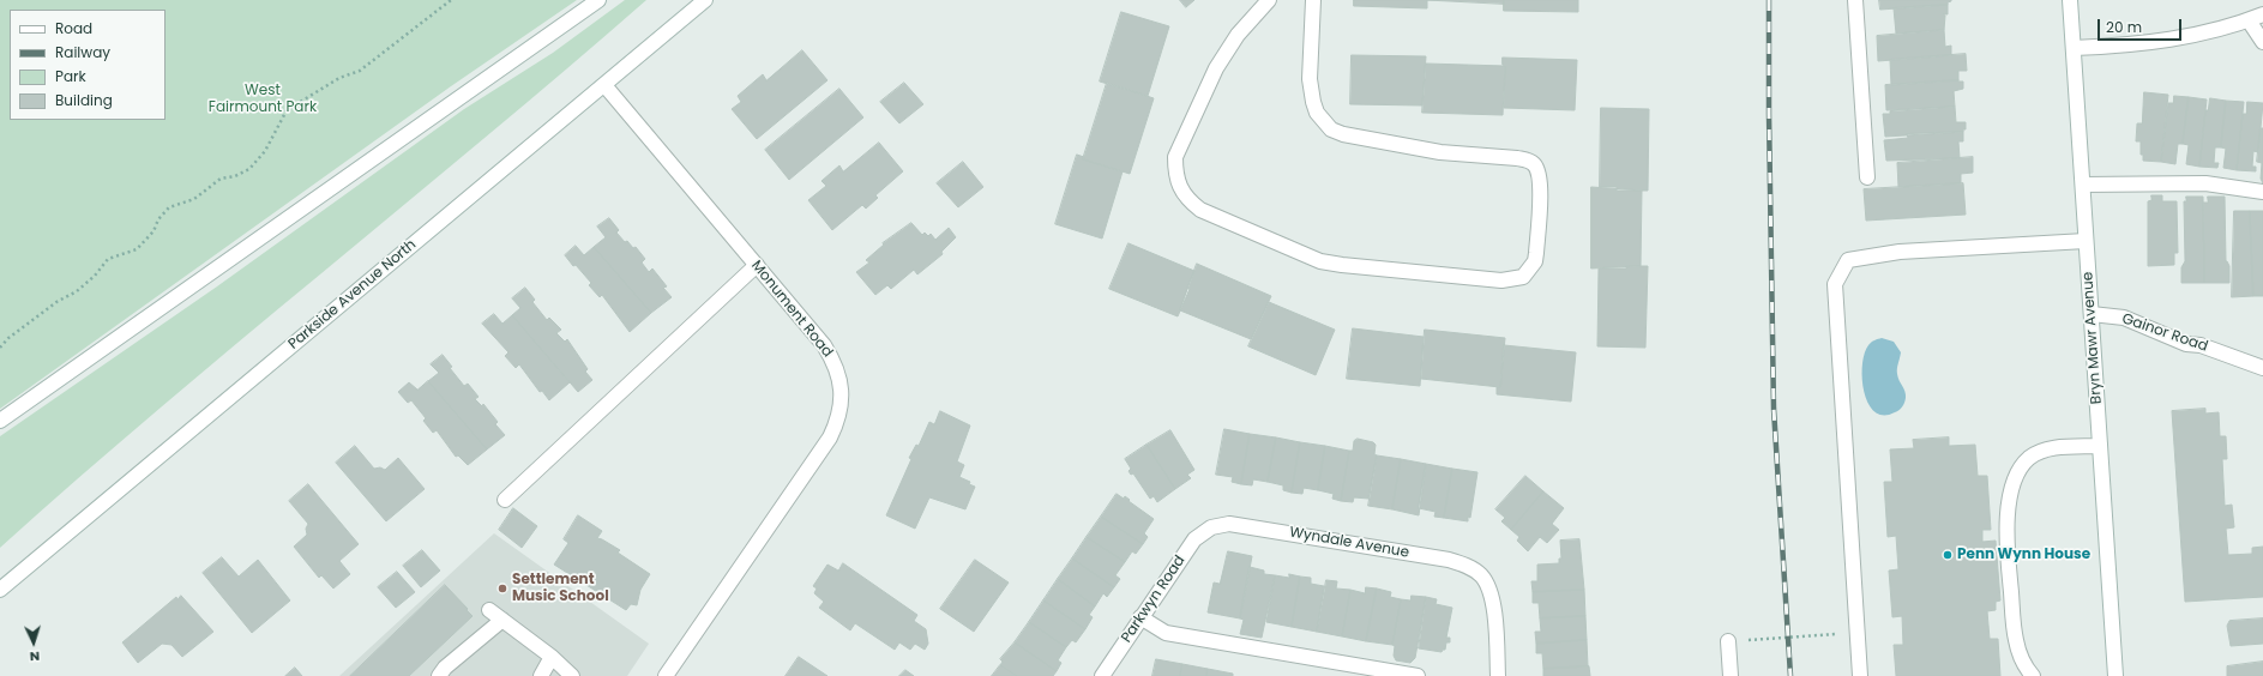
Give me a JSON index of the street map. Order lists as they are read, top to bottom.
{
  "streets": {
    "street": [
      "Parkside Avenue North",
      "Monument Road",
      "Gainor Road",
      "Bryn Mawr Avenue",
      "Wyndale Avenue",
      "Parkwyn Road"
    ]
  },
  "crossings": [
    ["Parkside Avenue North", "Monument Road"],
    ["Gainor Road", "Bryn Mawr Avenue"],
    ["Wyndale Avenue", "Parkwyn Road"]
  ],
  "parks": ["West Fairmount Park"],
  "places": ["Penn Wynn House", "Settlement Music School"],
  "legend": [
    "Road",
    "Railway",
    "Park",
    "Building"
  ],
  "scale_bar": "20 m",
  "north": "bottom"
}
